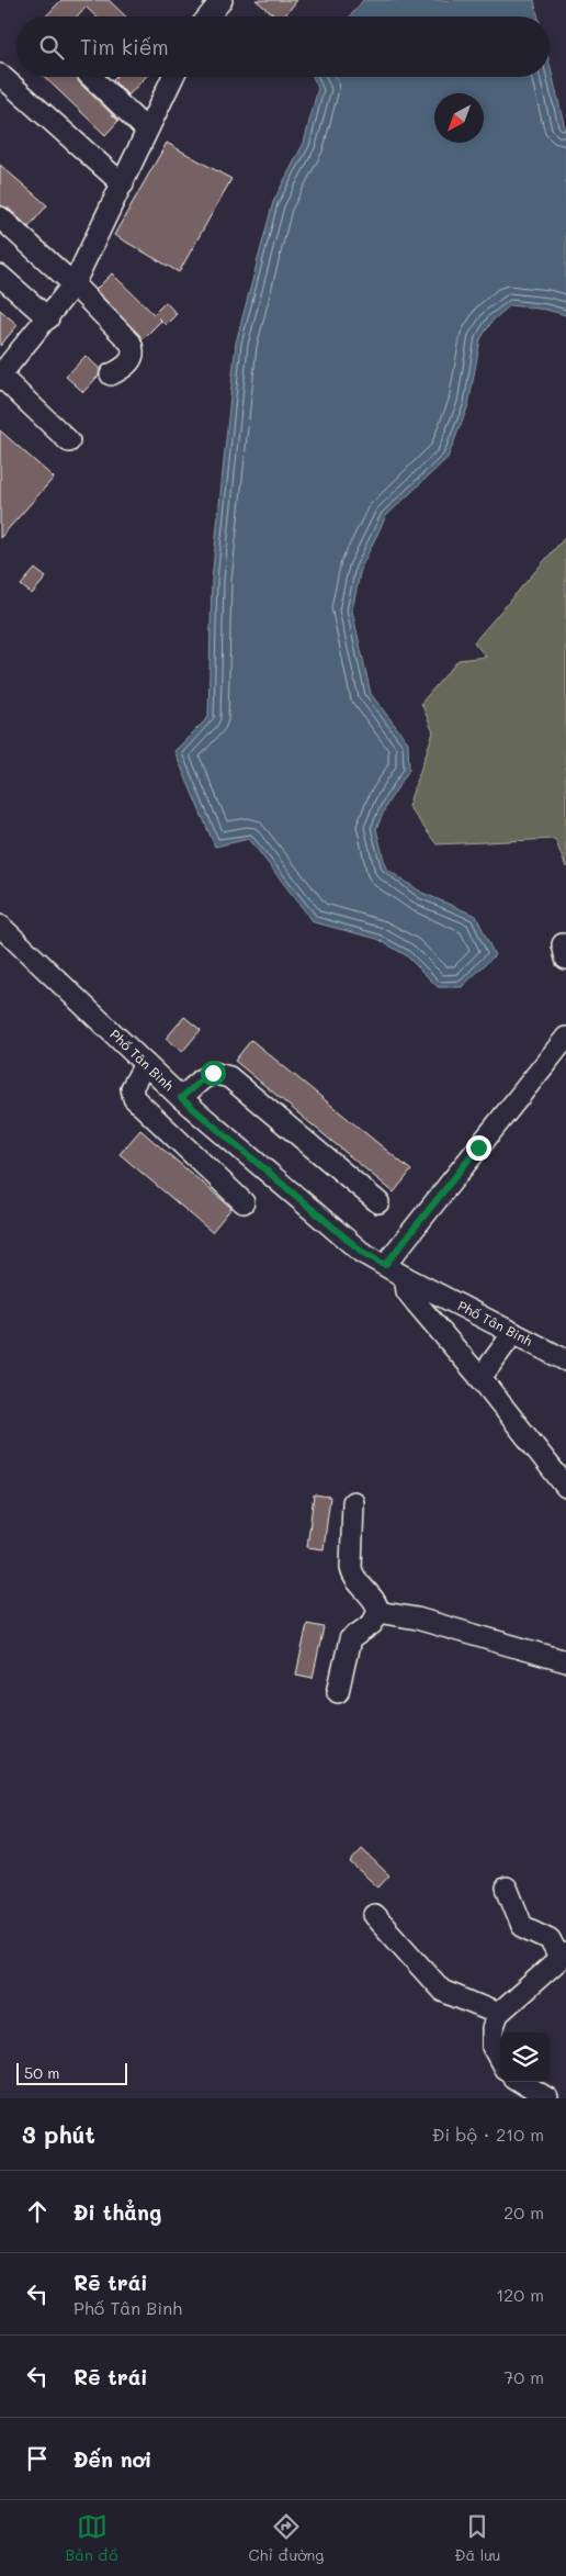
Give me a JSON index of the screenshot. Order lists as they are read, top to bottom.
{
  "streets": {
    "street": ["Phố Tân Bình"]
  },
  "scale_bar": "50 m",
  "north": "bottom left",
  "page": {
    "search": "Tìm kiếm",
    "scale": "50 m",
    "heading": ["3 phút", "Đi bộ · 210 m"],
    "list": [
      ["Đi thẳng", "20 m"],
      ["Rẽ trái", "Phố Tân Bình", "120 m"],
      ["Rẽ trái", "70 m"],
      "Đến nơi"
    ],
    "nav": ["Bản đồ", "Chỉ đường", "Đã lưu"]
  }
}
